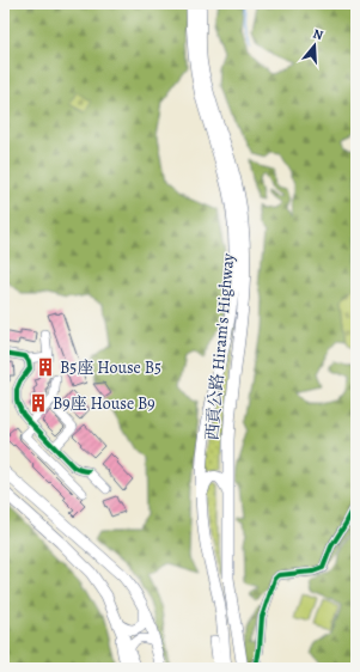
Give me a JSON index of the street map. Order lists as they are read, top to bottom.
{
  "streets": {
    "main road": ["西貢公路 Hiram's Highway"]
  },
  "places": {
    "building": ["B5座 House B5", "B9座 House B9"]
  },
  "north": "top"
}
